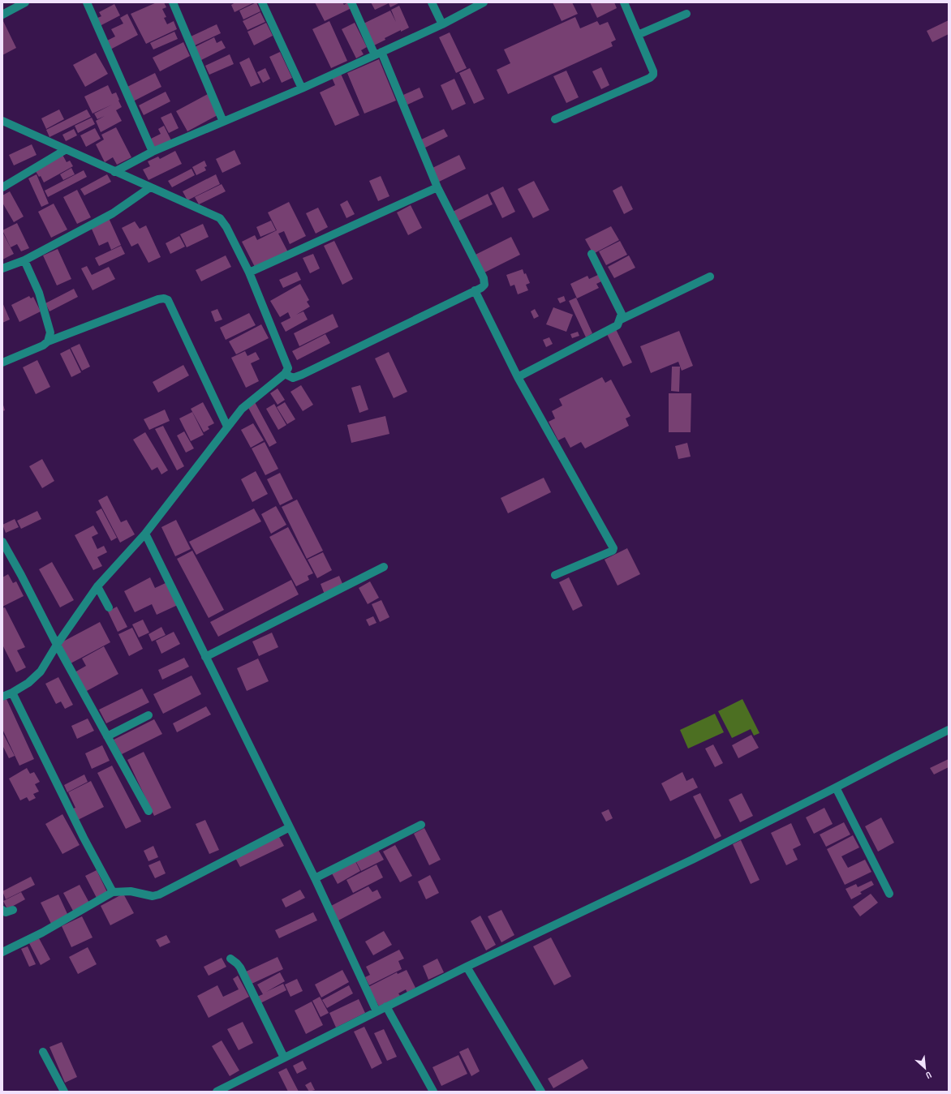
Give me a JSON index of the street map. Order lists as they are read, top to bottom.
{
  "north": "bottom right"
}
